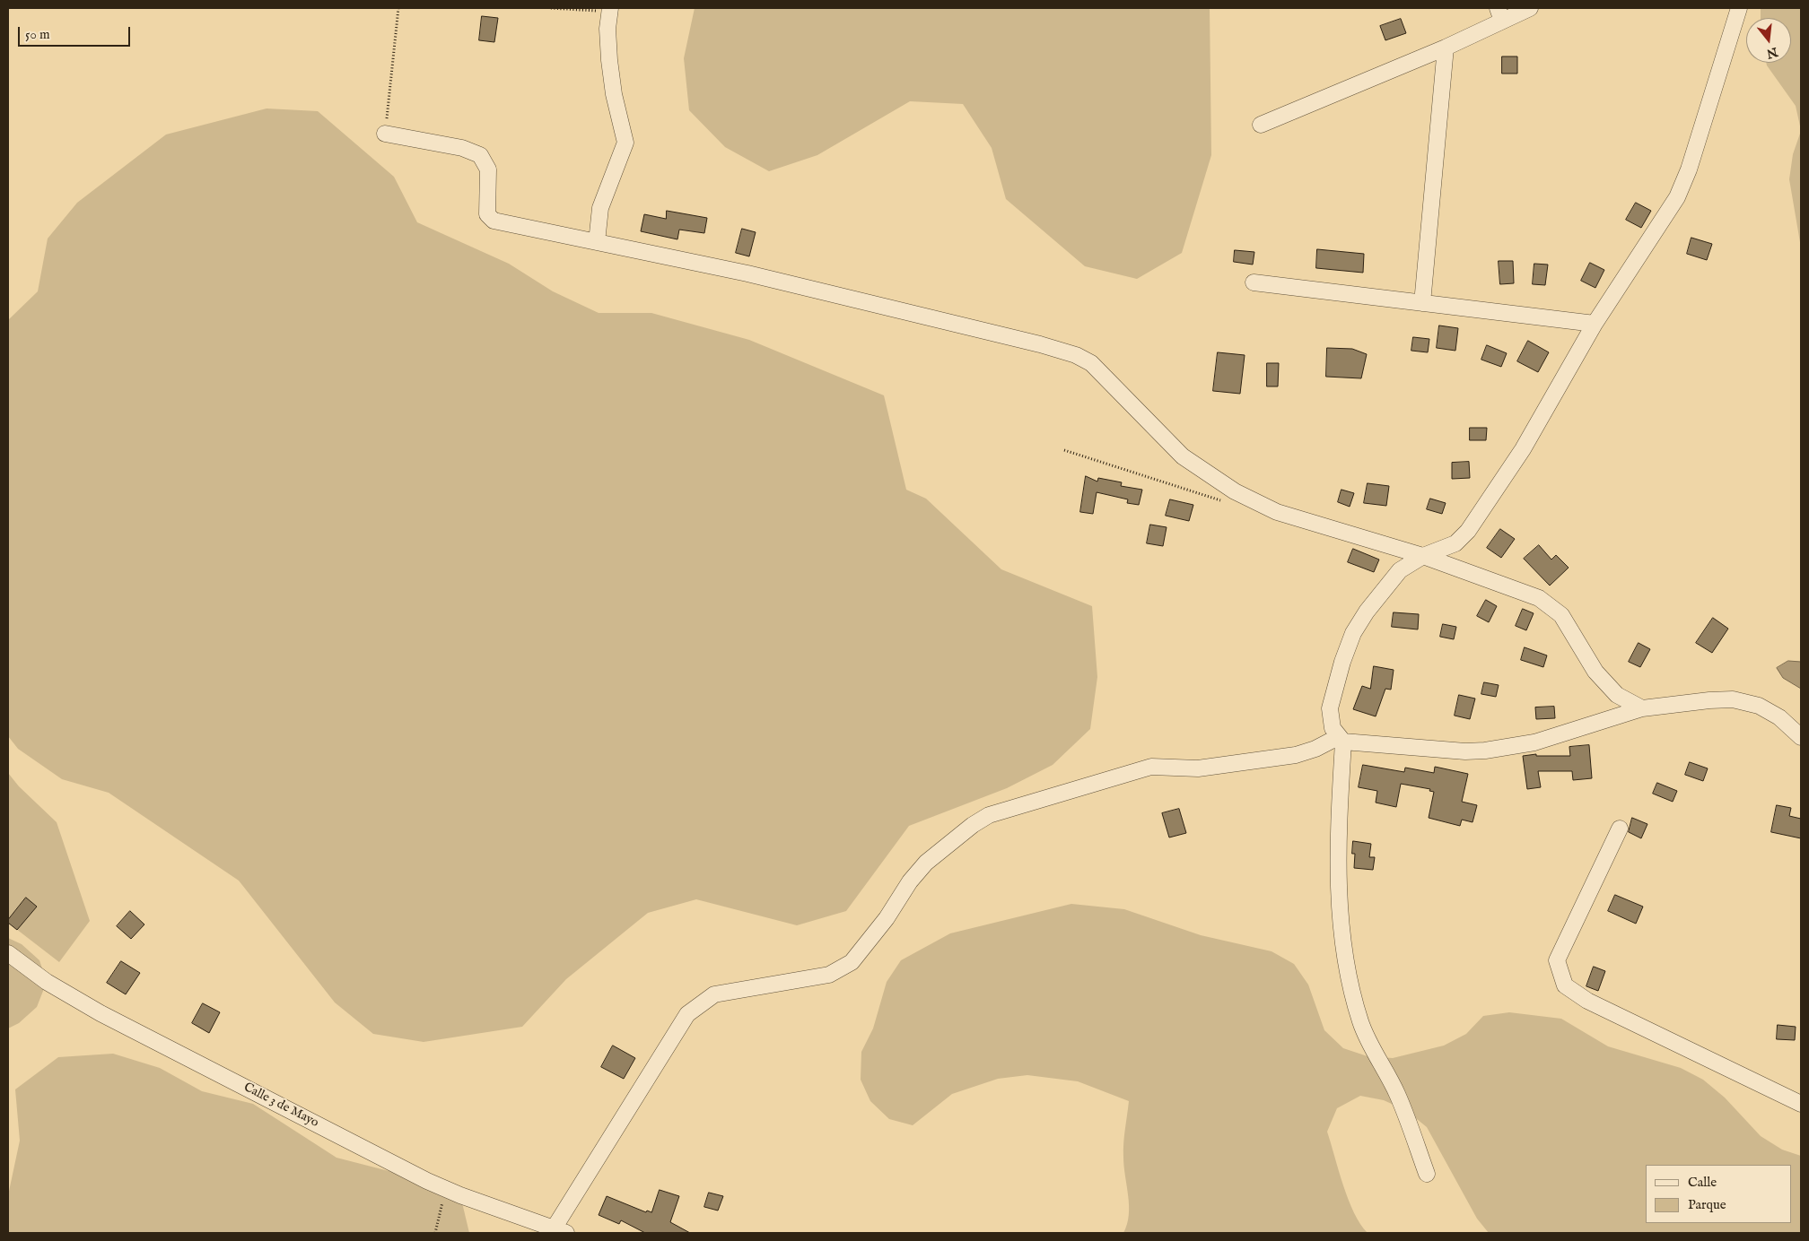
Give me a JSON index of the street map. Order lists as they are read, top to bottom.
{
  "streets": {
    "street": ["Calle 3 de Mayo"]
  },
  "legend": ["Calle", "Parque"],
  "scale_bar": "50 m",
  "north": "bottom"
}
